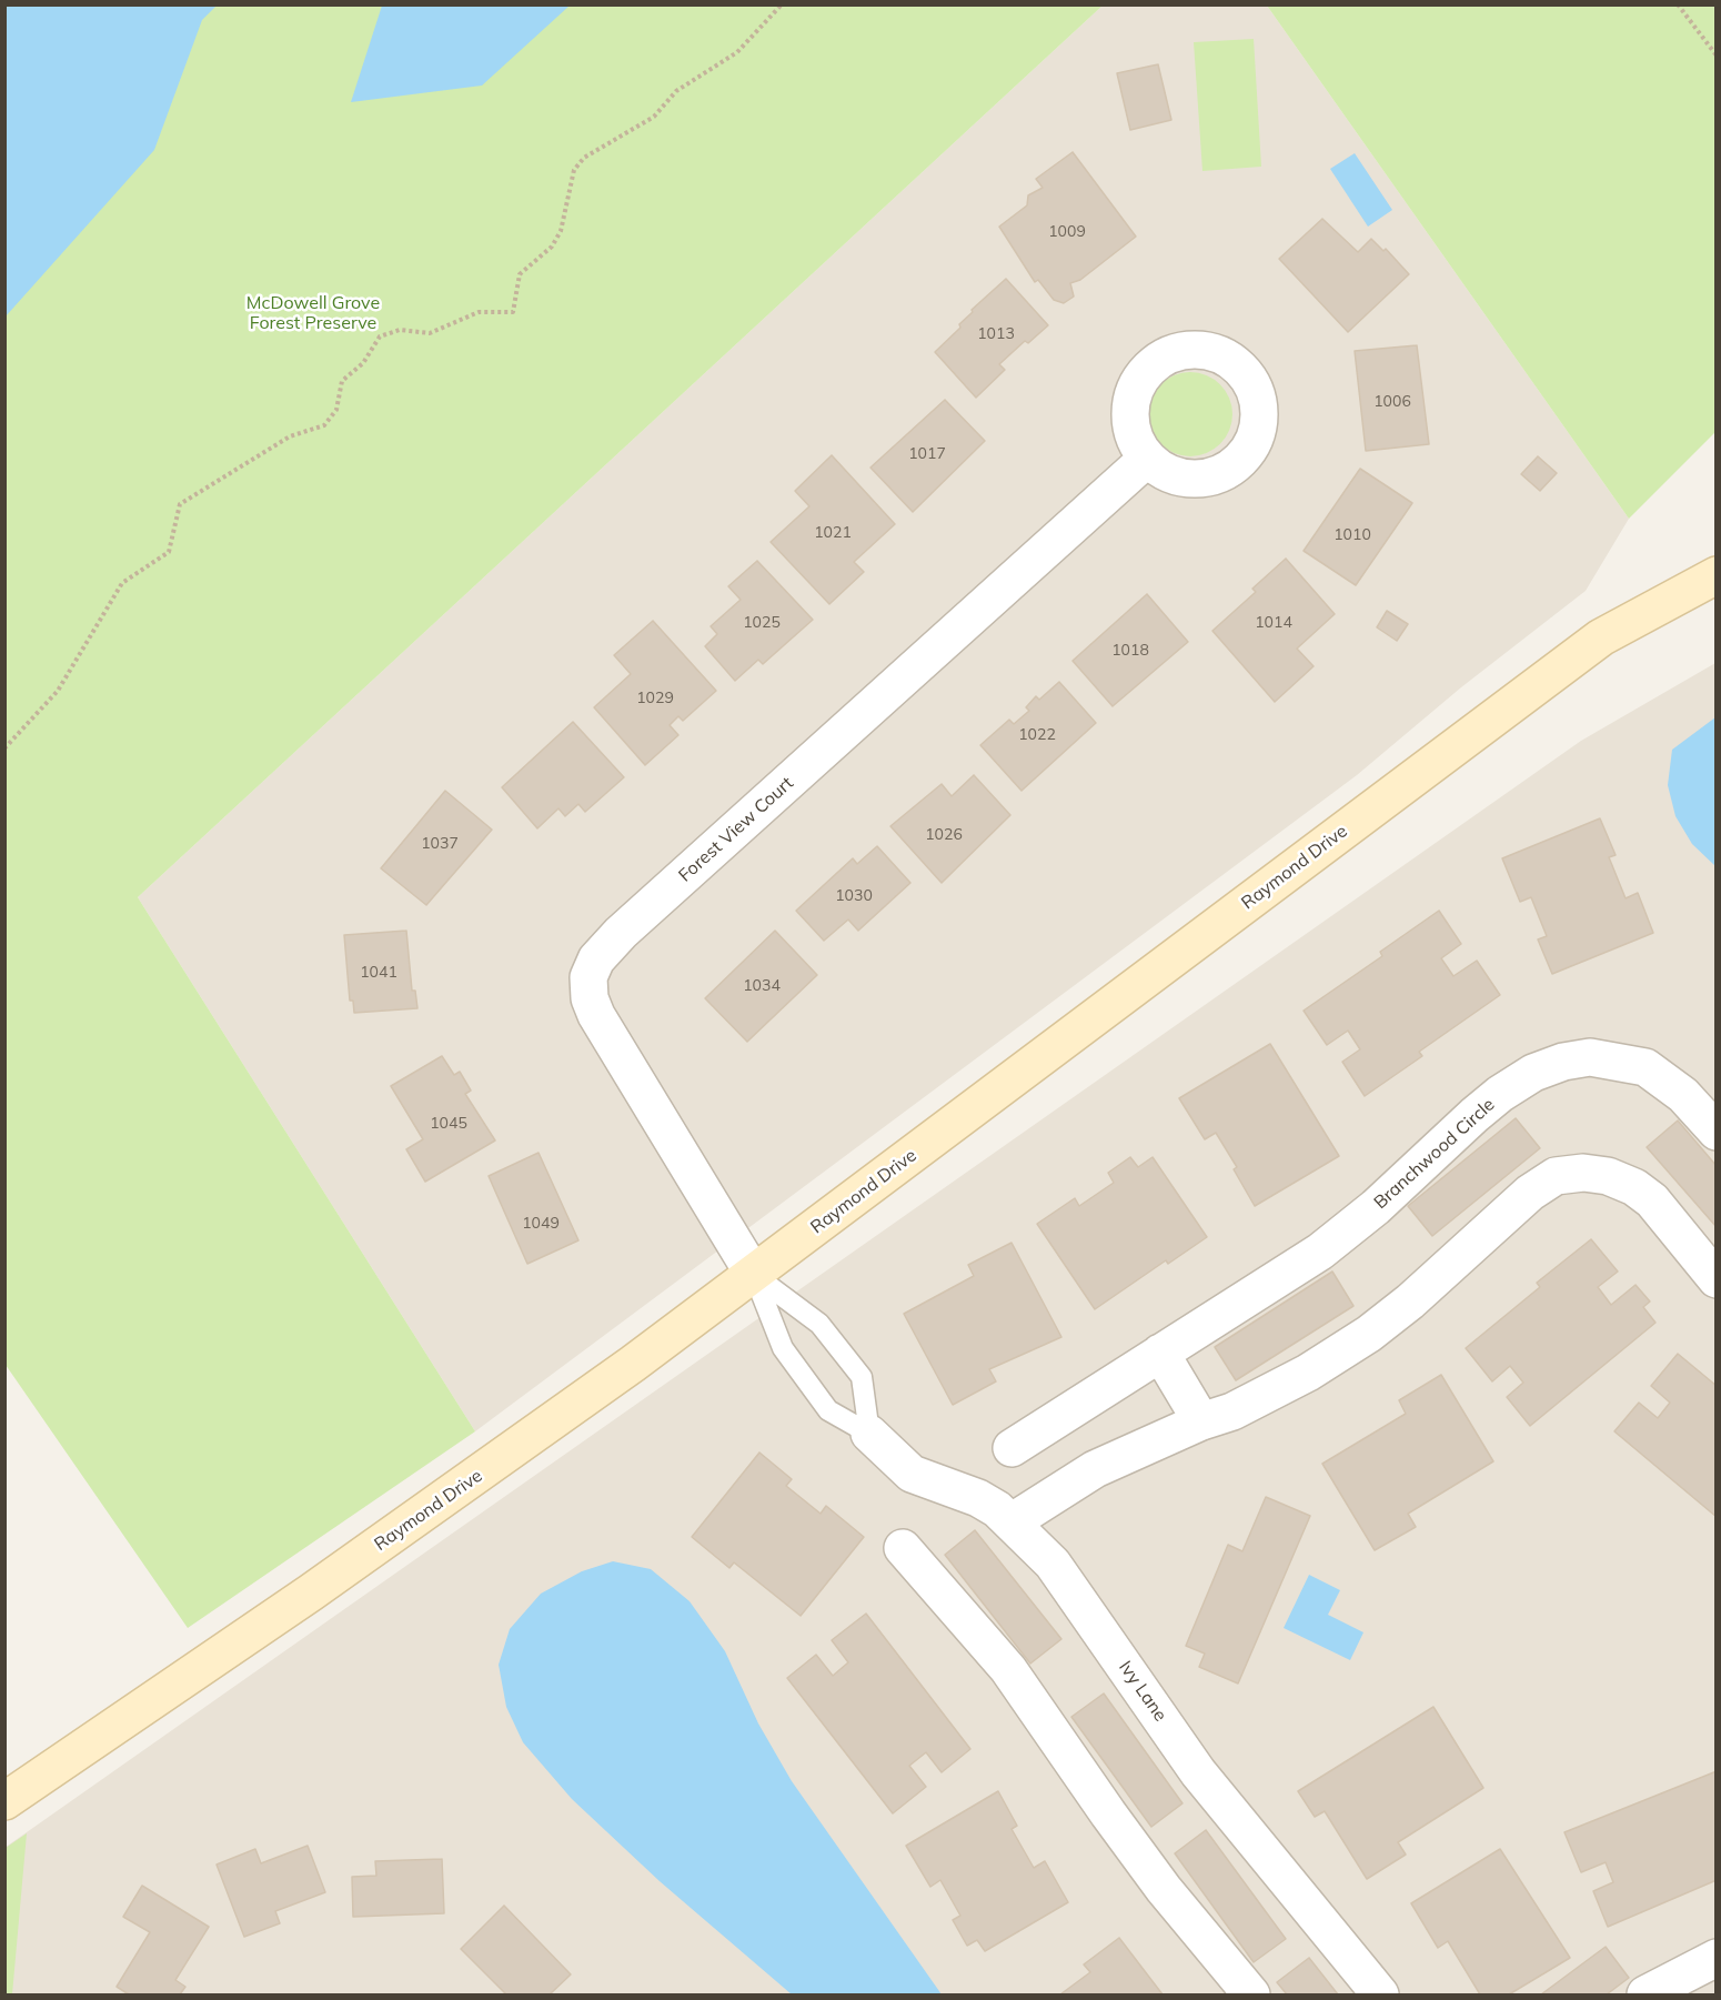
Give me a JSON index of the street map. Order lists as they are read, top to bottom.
{
  "streets": {
    "street": [
      "Forest View Court",
      "Raymond Drive",
      "Branchwood Circle",
      "Ivy Lane"
    ]
  },
  "crossings": [
    ["Forest View Court", "Raymond Drive"],
    ["Forest View Court", "Ivy Lane"],
    ["Raymond Drive", "Ivy Lane"]
  ],
  "parks": ["McDowell Grove Forest Preserve"],
  "house_numbers": [
    "1009",
    "1013",
    "1006",
    "1017",
    "1021",
    "1010",
    "1025",
    "1014",
    "1018",
    "1029",
    "1022",
    "1026",
    "1037",
    "1030",
    "1041",
    "1034",
    "1045",
    "1049"
  ]
}
